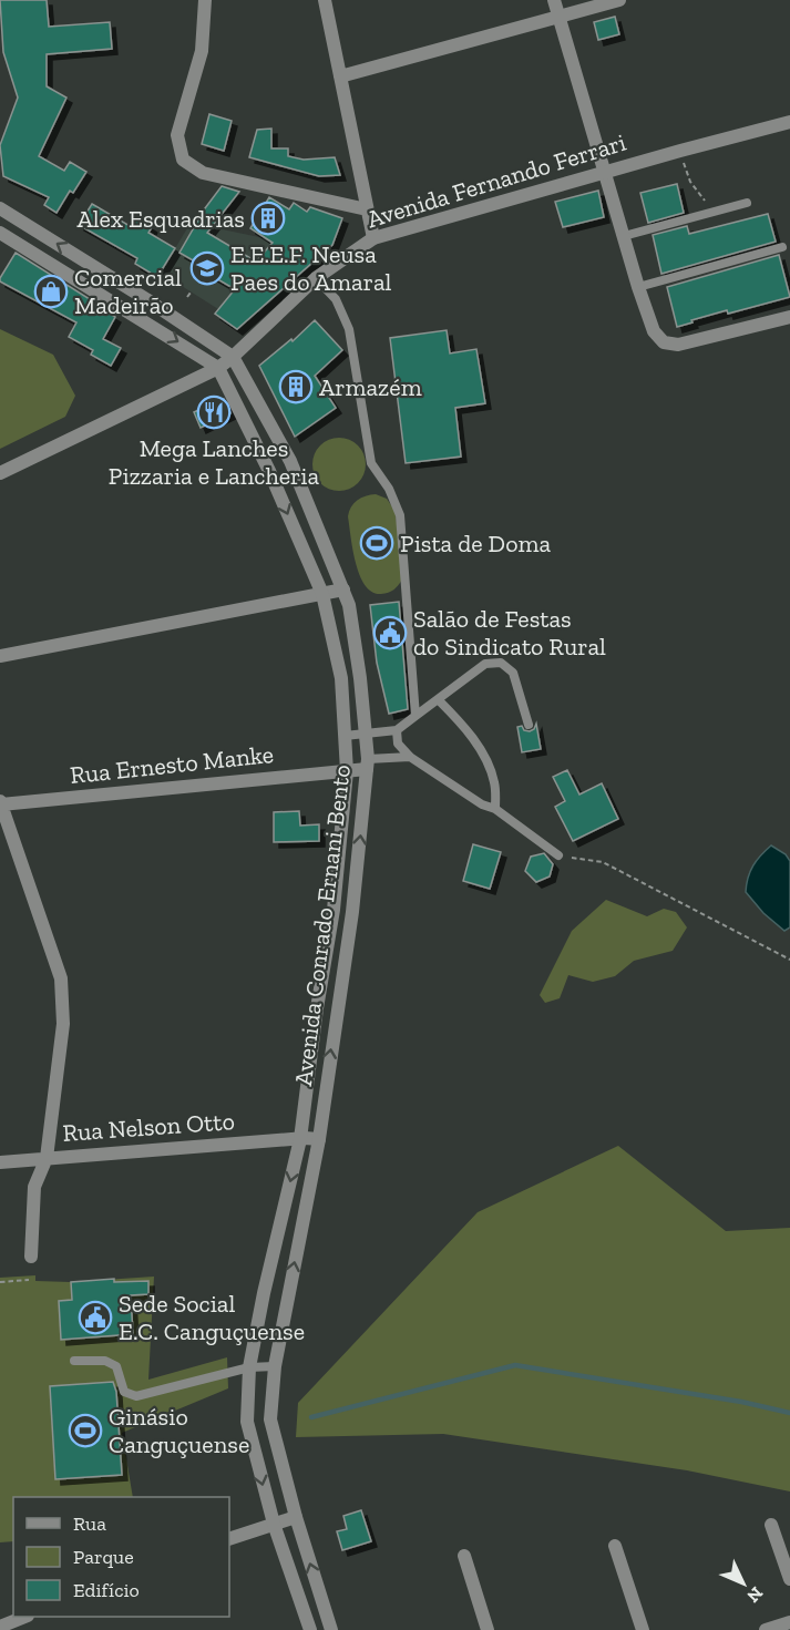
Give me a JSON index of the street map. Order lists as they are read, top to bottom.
{
  "streets": {
    "street": [
      "Avenida Fernando Ferrari",
      "Rua Ernesto Manke",
      "Avenida Conrado Ernani Bento",
      "Rua Nelson Otto"
    ]
  },
  "crossings": [
    ["Avenida Fernando Ferrari", "Avenida Conrado Ernani Bento"],
    ["Rua Ernesto Manke", "Avenida Conrado Ernani Bento"],
    ["Avenida Conrado Ernani Bento", "Rua Nelson Otto"]
  ],
  "places": {
    "building": ["Alex Esquadrias", "Armazém"],
    "school or university": ["E.E.E.F. Neusa Paes do Amaral"],
    "shop": ["Comercial Madeirão"],
    "restaurant": ["Mega Lanches Pizzaria e Lancheria"],
    "sports": ["Pista de Doma", "Ginásio Canguçuense"],
    "public building": ["Salão de Festas do Sindicato Rural", "Sede Social E.C. Canguçuense"]
  },
  "legend": ["Rua", "Parque", "Edifício"],
  "north": "bottom right"
}
